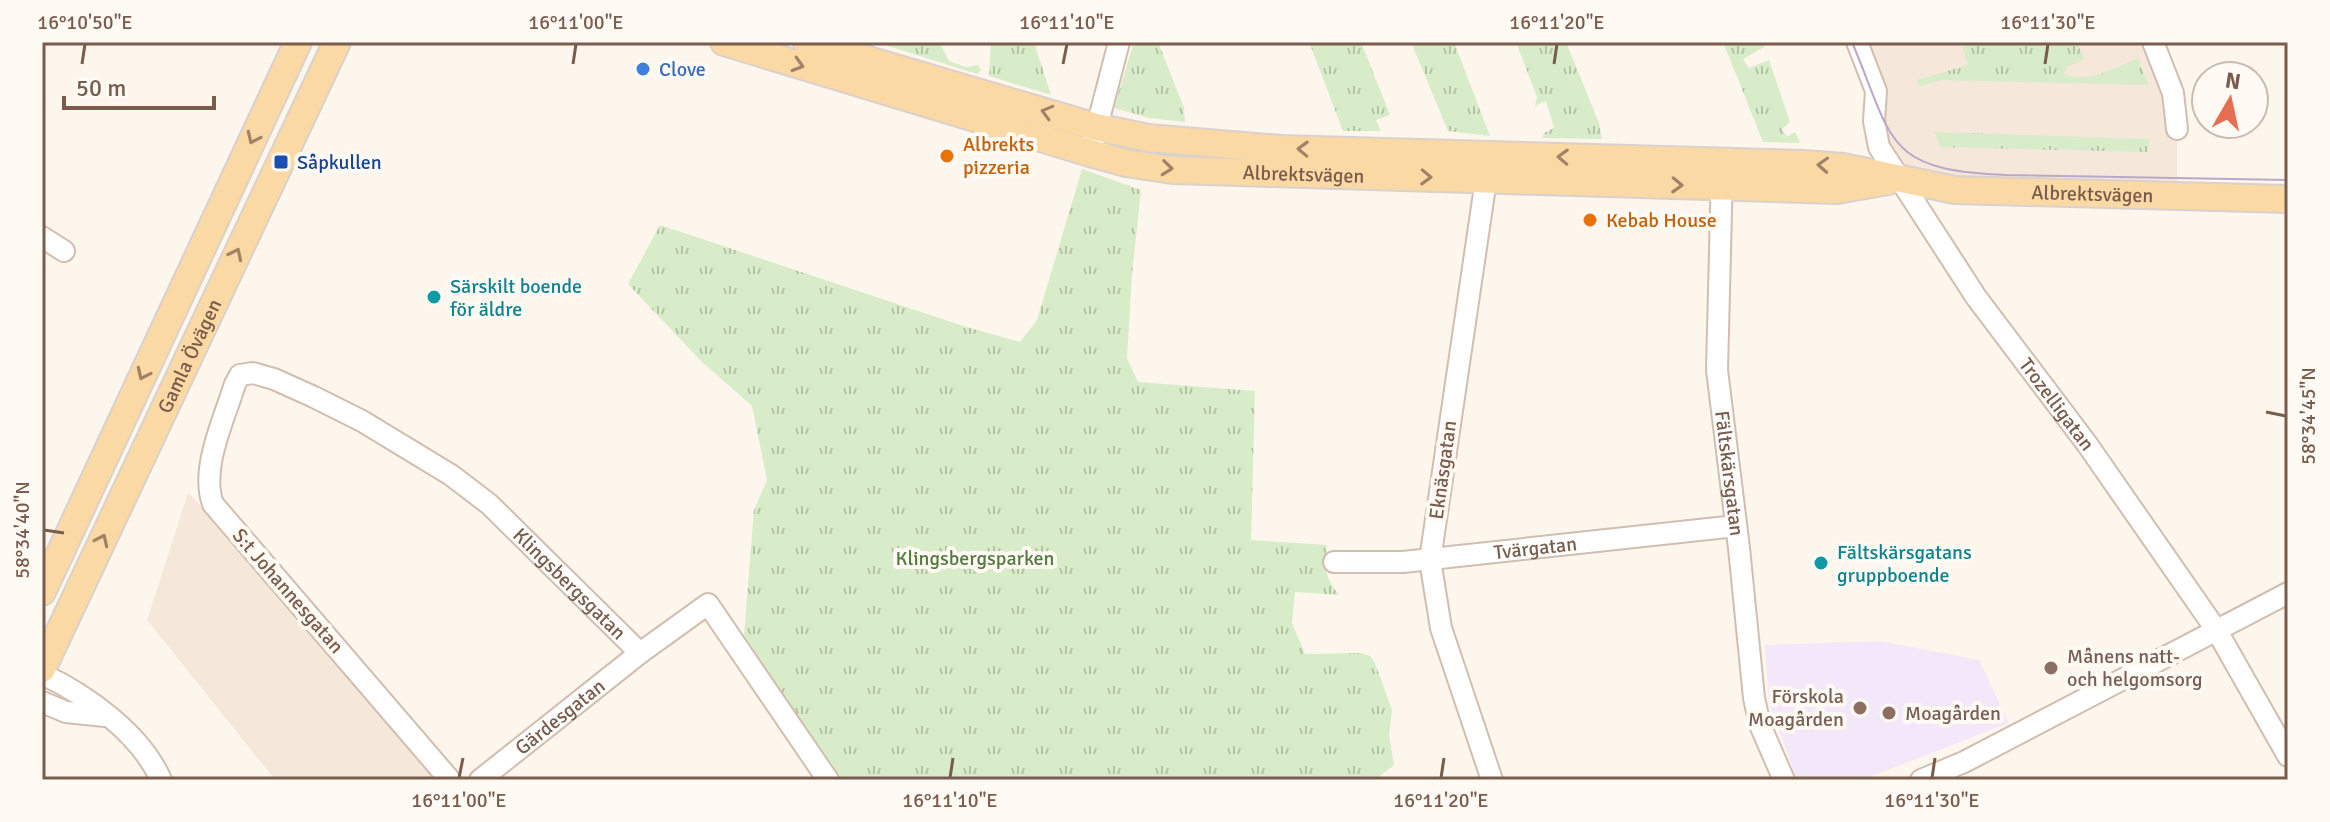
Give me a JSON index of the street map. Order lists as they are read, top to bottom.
{
  "streets": {
    "main road": ["Albrektsvägen", "Gamla Övägen"],
    "street": [
      "Trozelligatan",
      "Eknäsgatan",
      "Fältskärsgatan",
      "Tvärgatan",
      "Klingsbergsgatan",
      "S:t Johannesgatan",
      "Gärdesgatan"
    ]
  },
  "crossings": [
    ["Albrektsvägen", "Trozelligatan"],
    ["Albrektsvägen", "Eknäsgatan"],
    ["Albrektsvägen", "Fältskärsgatan"],
    ["Eknäsgatan", "Tvärgatan"],
    ["Fältskärsgatan", "Tvärgatan"],
    ["Klingsbergsgatan", "S:t Johannesgatan"],
    ["Klingsbergsgatan", "Gärdesgatan"]
  ],
  "parks": ["Klingsbergsparken"],
  "places": {
    "other": [
      "Clove",
      "Albrekts pizzeria",
      "Kebab House",
      "Särskilt boende för äldre",
      "Fältskärsgatans gruppboende",
      "Månens natt- och helgomsorg",
      "Förskola Moagården",
      "Moagården"
    ],
    "transit": ["Såpkullen"]
  },
  "scale_bar": "50 m",
  "north": "top",
  "coordinates": [
    "16°10'50\"E",
    "16°11'00\"E",
    "16°11'10\"E",
    "16°11'20\"E",
    "16°11'30\"E",
    "58°34'45\"N",
    "58°34'40\"N"
  ]
}
